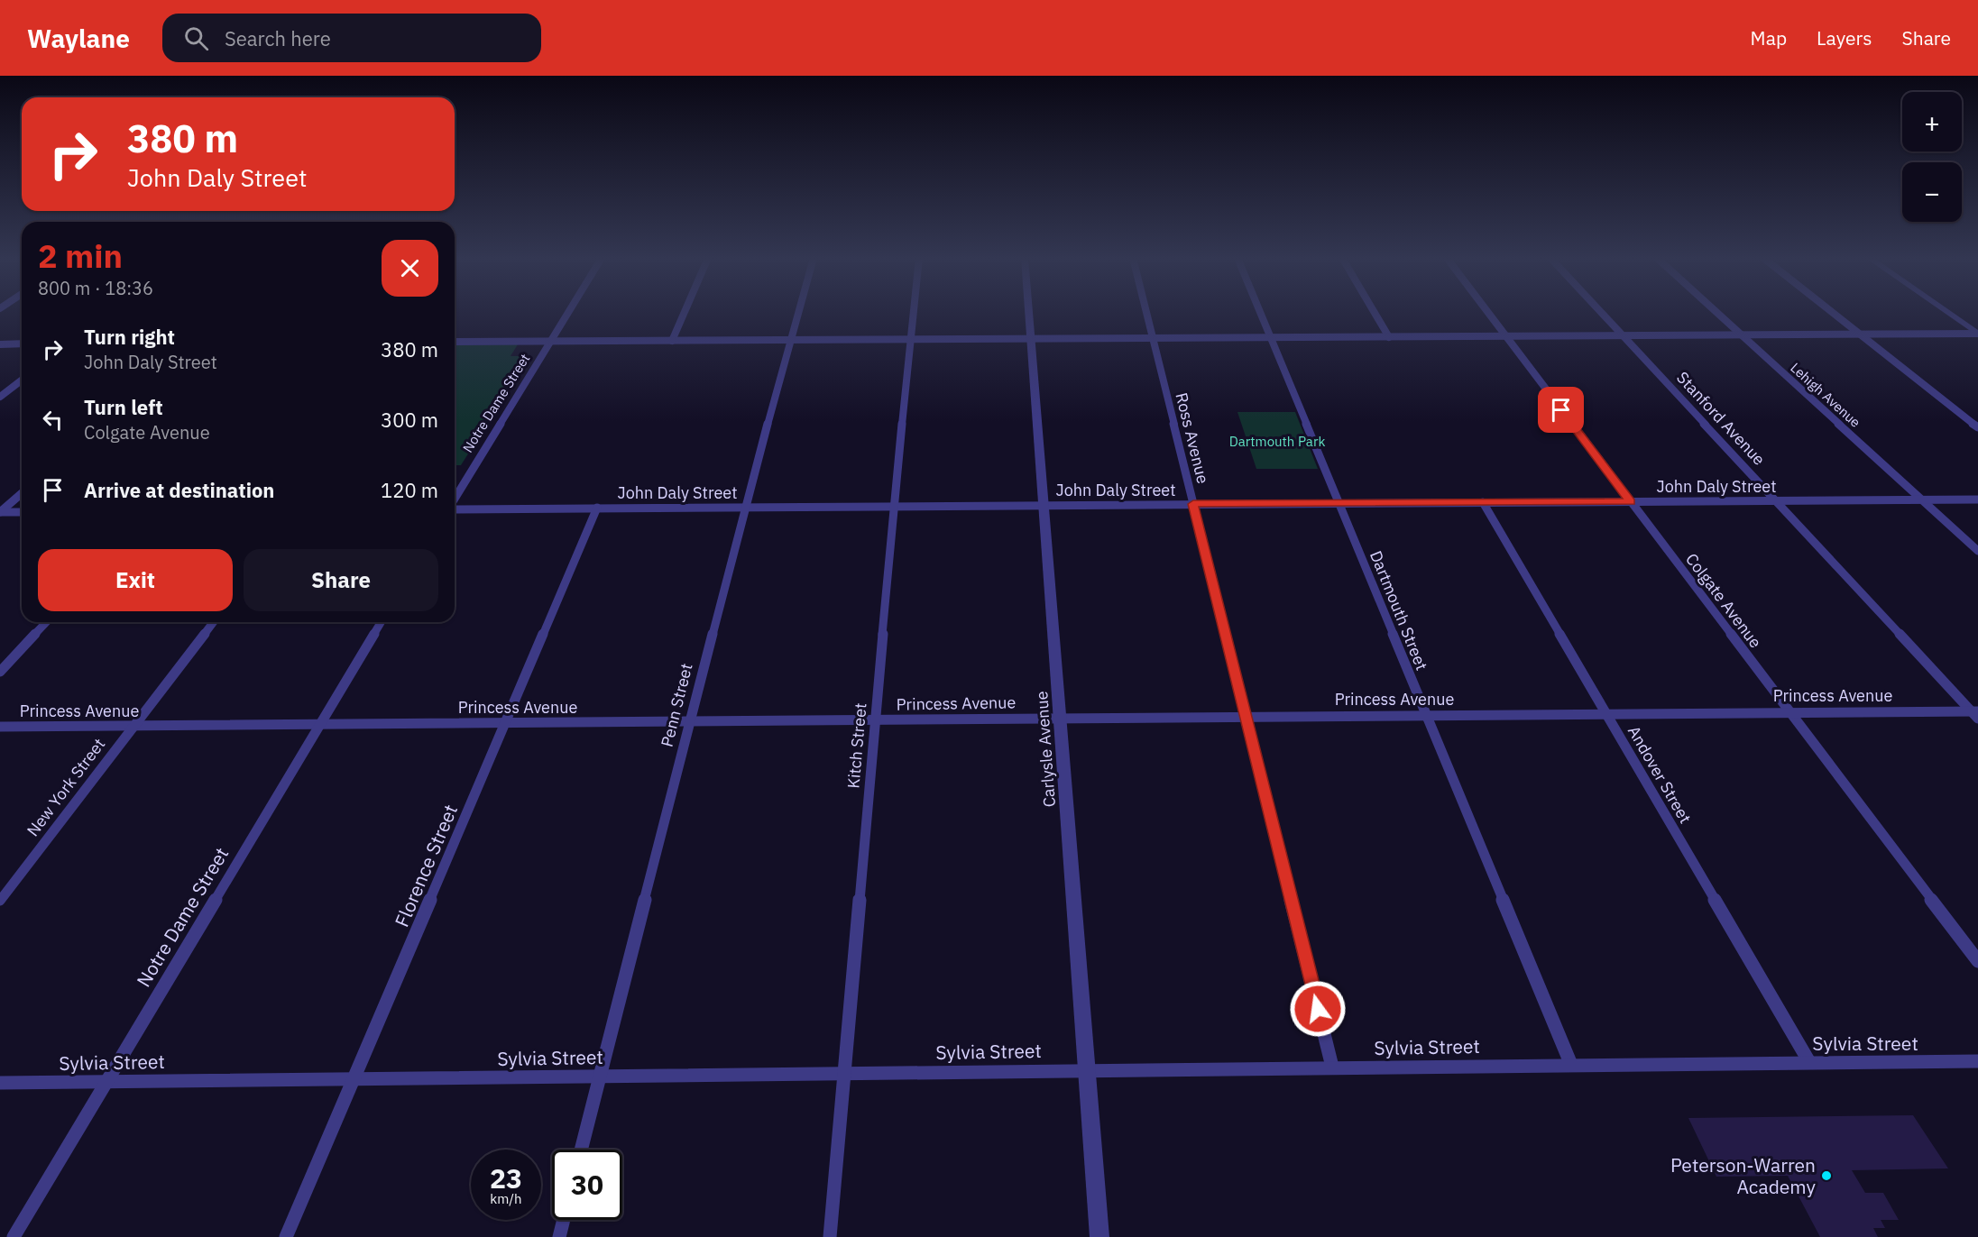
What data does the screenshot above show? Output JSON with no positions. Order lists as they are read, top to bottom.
{
  "streets": {
    "street": [
      "Lehigh Avenue",
      "Notre Dame Street",
      "Stanford Avenue",
      "Ross Avenue",
      "John Daly Street",
      "Colgate Avenue",
      "Dartmouth Street",
      "Princess Avenue",
      "Penn Street",
      "Kitch Street",
      "Carlysle Avenue",
      "Andover Street",
      "New York Street",
      "Florence Street",
      "Sylvia Street"
    ]
  },
  "crossings": [
    ["Lehigh Avenue", "John Daly Street"],
    ["Notre Dame Street", "Princess Avenue"],
    ["Notre Dame Street", "Sylvia Street"],
    ["Stanford Avenue", "John Daly Street"],
    ["Stanford Avenue", "Princess Avenue"],
    ["Ross Avenue", "John Daly Street"],
    ["Ross Avenue", "Princess Avenue"],
    ["Ross Avenue", "Sylvia Street"],
    ["John Daly Street", "Colgate Avenue"],
    ["John Daly Street", "Dartmouth Street"],
    ["John Daly Street", "Penn Street"],
    ["John Daly Street", "Kitch Street"],
    ["John Daly Street", "Carlysle Avenue"],
    ["John Daly Street", "Andover Street"],
    ["John Daly Street", "Florence Street"],
    ["Colgate Avenue", "Princess Avenue"],
    ["Dartmouth Street", "Princess Avenue"],
    ["Dartmouth Street", "Sylvia Street"],
    ["Princess Avenue", "Penn Street"],
    ["Princess Avenue", "Kitch Street"],
    ["Princess Avenue", "Carlysle Avenue"],
    ["Princess Avenue", "Andover Street"],
    ["Princess Avenue", "New York Street"],
    ["Princess Avenue", "Florence Street"],
    ["Penn Street", "Sylvia Street"],
    ["Kitch Street", "Sylvia Street"],
    ["Carlysle Avenue", "Sylvia Street"],
    ["Andover Street", "Sylvia Street"],
    ["Florence Street", "Sylvia Street"]
  ],
  "parks": ["Dartmouth Park"],
  "places": ["Peterson-Warren Academy"],
  "page": {
    "header": "Waylane",
    "search": "Search here",
    "nav": ["Map", "Layers", "Share"],
    "map_buttons": ["+", "−"],
    "turn": ["380 m", "John Daly Street"],
    "heading": ["2 min", "800 m · 18:36"],
    "list": [
      {
        "name": "Turn right",
        "note": "John Daly Street",
        "value": "380 m"
      },
      {
        "name": "Turn left",
        "note": "Colgate Avenue",
        "value": "300 m"
      },
      {
        "name": "Arrive at destination",
        "value": "120 m"
      }
    ],
    "buttons": ["Exit", "Share"],
    "speed": "23 km/h",
    "limit": "30"
  }
}
